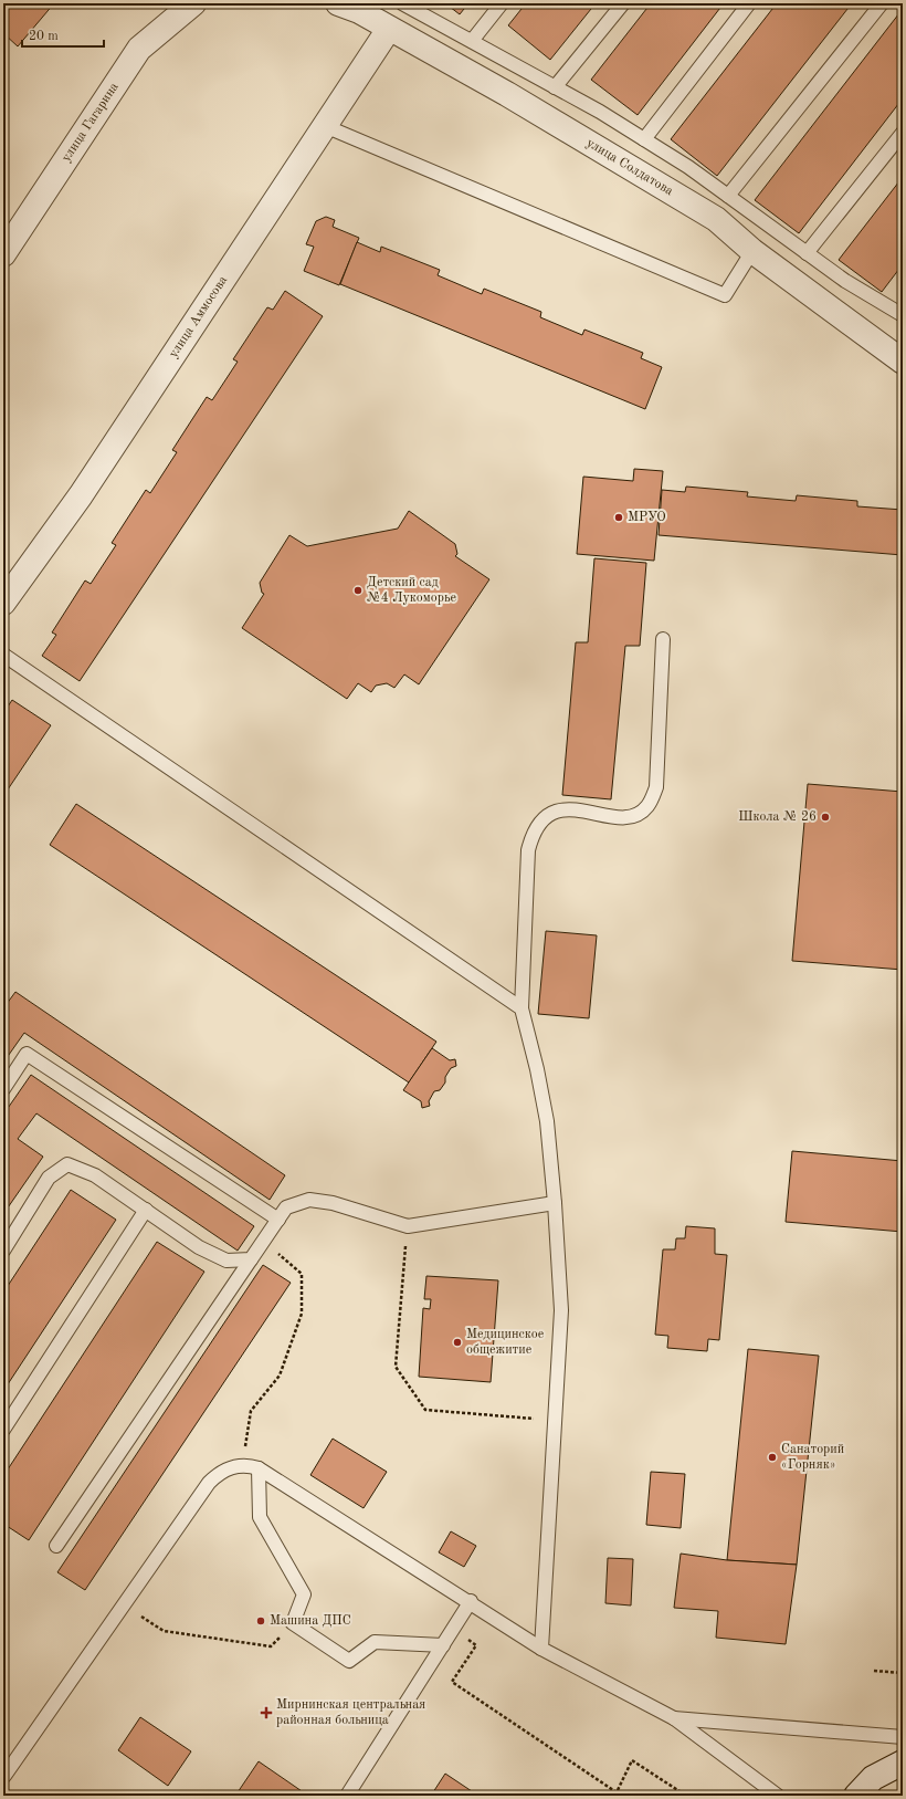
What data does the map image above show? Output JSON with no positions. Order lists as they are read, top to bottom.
{
  "streets": {
    "street": ["улица Гагарина", "улица Солдатова", "улица Аммосова"]
  },
  "crossings": [
    ["улица Солдатова", "улица Аммосова"]
  ],
  "places": {
    "other": [
      "МРУО",
      "Детский сад №4 Лукоморье",
      "Школа № 26",
      "Медицинское общежитие",
      "Санаторий «Горняк»",
      "Машина ДПС"
    ],
    "health": ["Мирнинская центральная районная больница"]
  },
  "scale_bar": "20 m"
}
